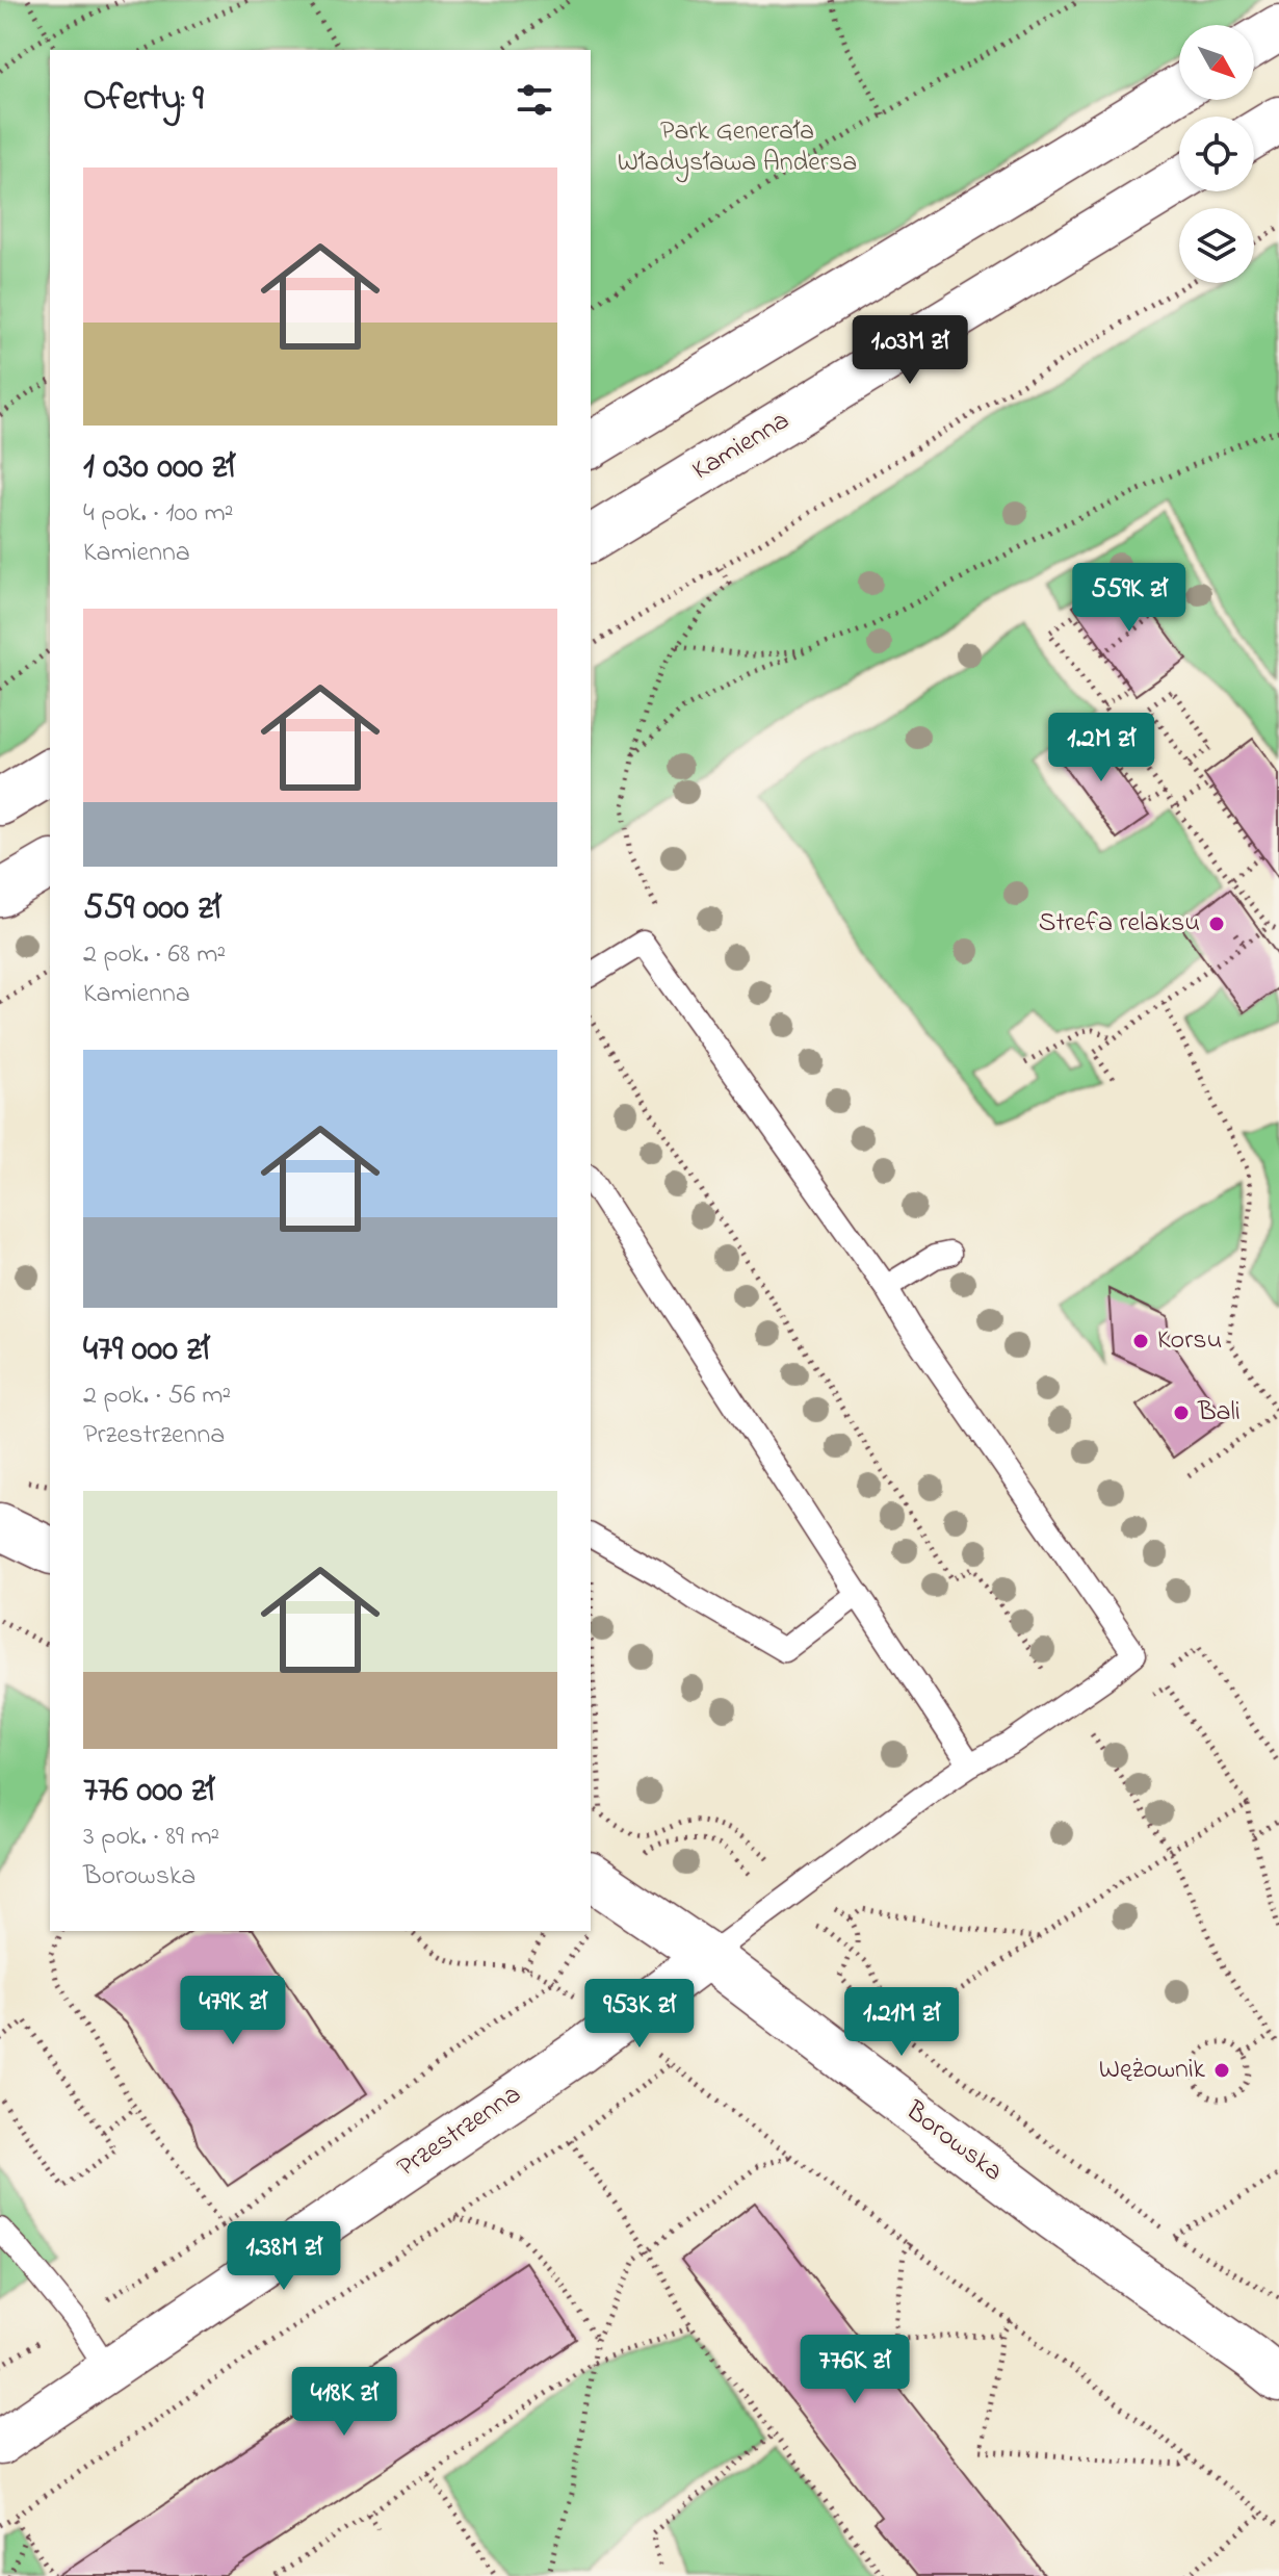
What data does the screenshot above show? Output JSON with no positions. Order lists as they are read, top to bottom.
{
  "streets": {
    "street": ["Kamienna", "Przestrzenna", "Borowska"]
  },
  "crossings": [
    ["Przestrzenna", "Borowska"]
  ],
  "parks": ["Park Generała Władysława Andersa"],
  "places": [
    "Strefa relaksu",
    "Korsu",
    "Bali",
    "Wężownik"
  ],
  "north": "bottom right",
  "page": {
    "heading": "Oferty: 9",
    "list": [
      {
        "name": "1 030 000 zł",
        "note": "4 pok. · 100 m² · Kamienna"
      },
      {
        "name": "559 000 zł",
        "note": "2 pok. · 68 m² · Kamienna"
      },
      {
        "name": "479 000 zł",
        "note": "2 pok. · 56 m² · Przestrzenna"
      },
      {
        "name": "776 000 zł",
        "note": "3 pok. · 89 m² · Borowska"
      }
    ],
    "price": [
      "1.03M zł",
      "559K zł",
      "1.2M zł",
      "479K zł",
      "953K zł",
      "1.21M zł",
      "1.38M zł",
      "776K zł",
      "418K zł"
    ]
  }
}
